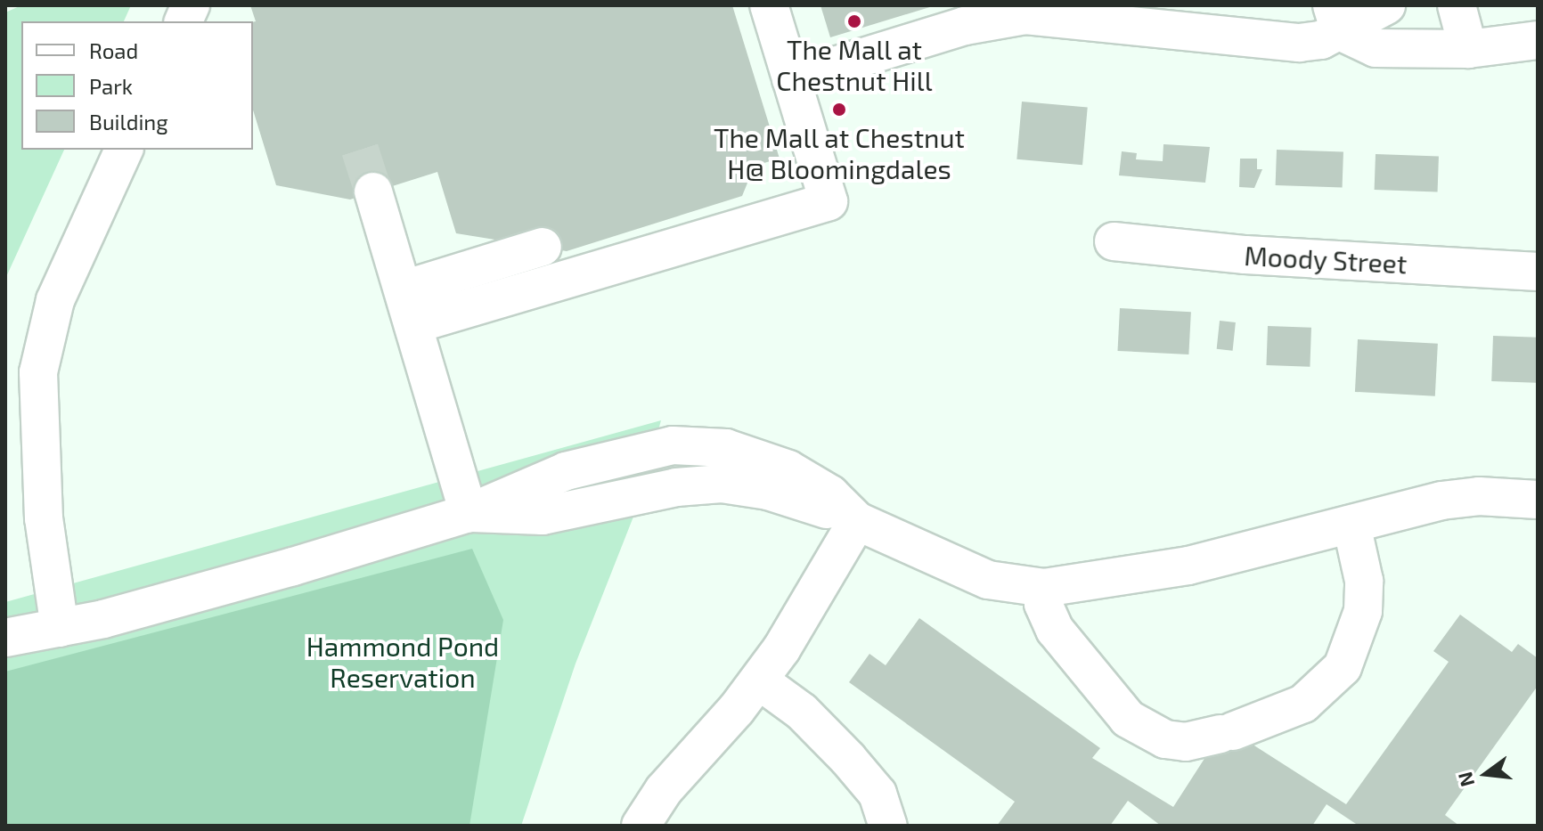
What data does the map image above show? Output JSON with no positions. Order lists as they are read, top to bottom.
{
  "streets": {
    "street": ["Moody Street"]
  },
  "parks": ["Hammond Pond Reservation"],
  "places": ["The Mall at Chestnut Hill", "The Mall at Chestnut H@ Bloomingdales"],
  "legend": ["Road", "Park", "Building"],
  "north": "left"
}
